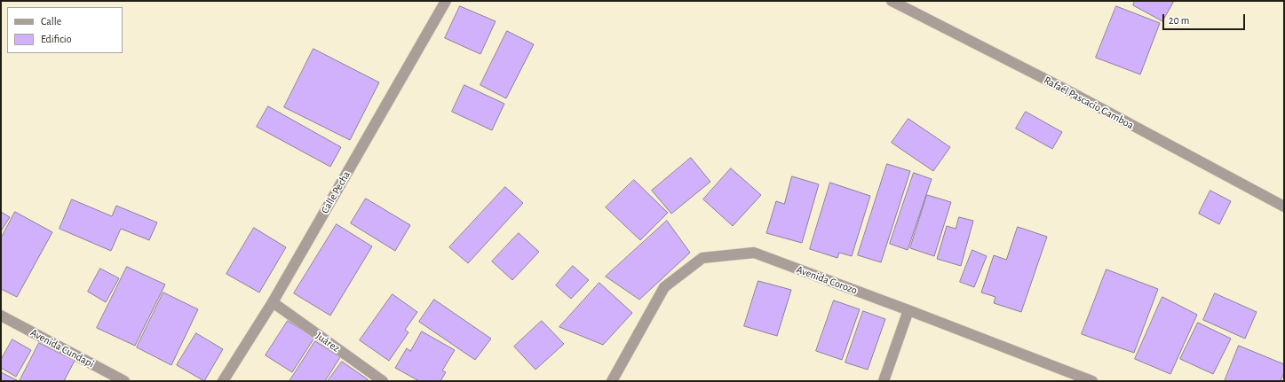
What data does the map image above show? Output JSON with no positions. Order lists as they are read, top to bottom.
{
  "streets": {
    "street": [
      "Rafaél Pascacio Gamboa",
      "Calle Pecha",
      "Avenida Corozo",
      "Juárez",
      "Avenida Cundapi"
    ]
  },
  "crossings": [
    ["Calle Pecha", "Juárez"]
  ],
  "legend": ["Calle", "Edificio"],
  "scale_bar": "20 m"
}
